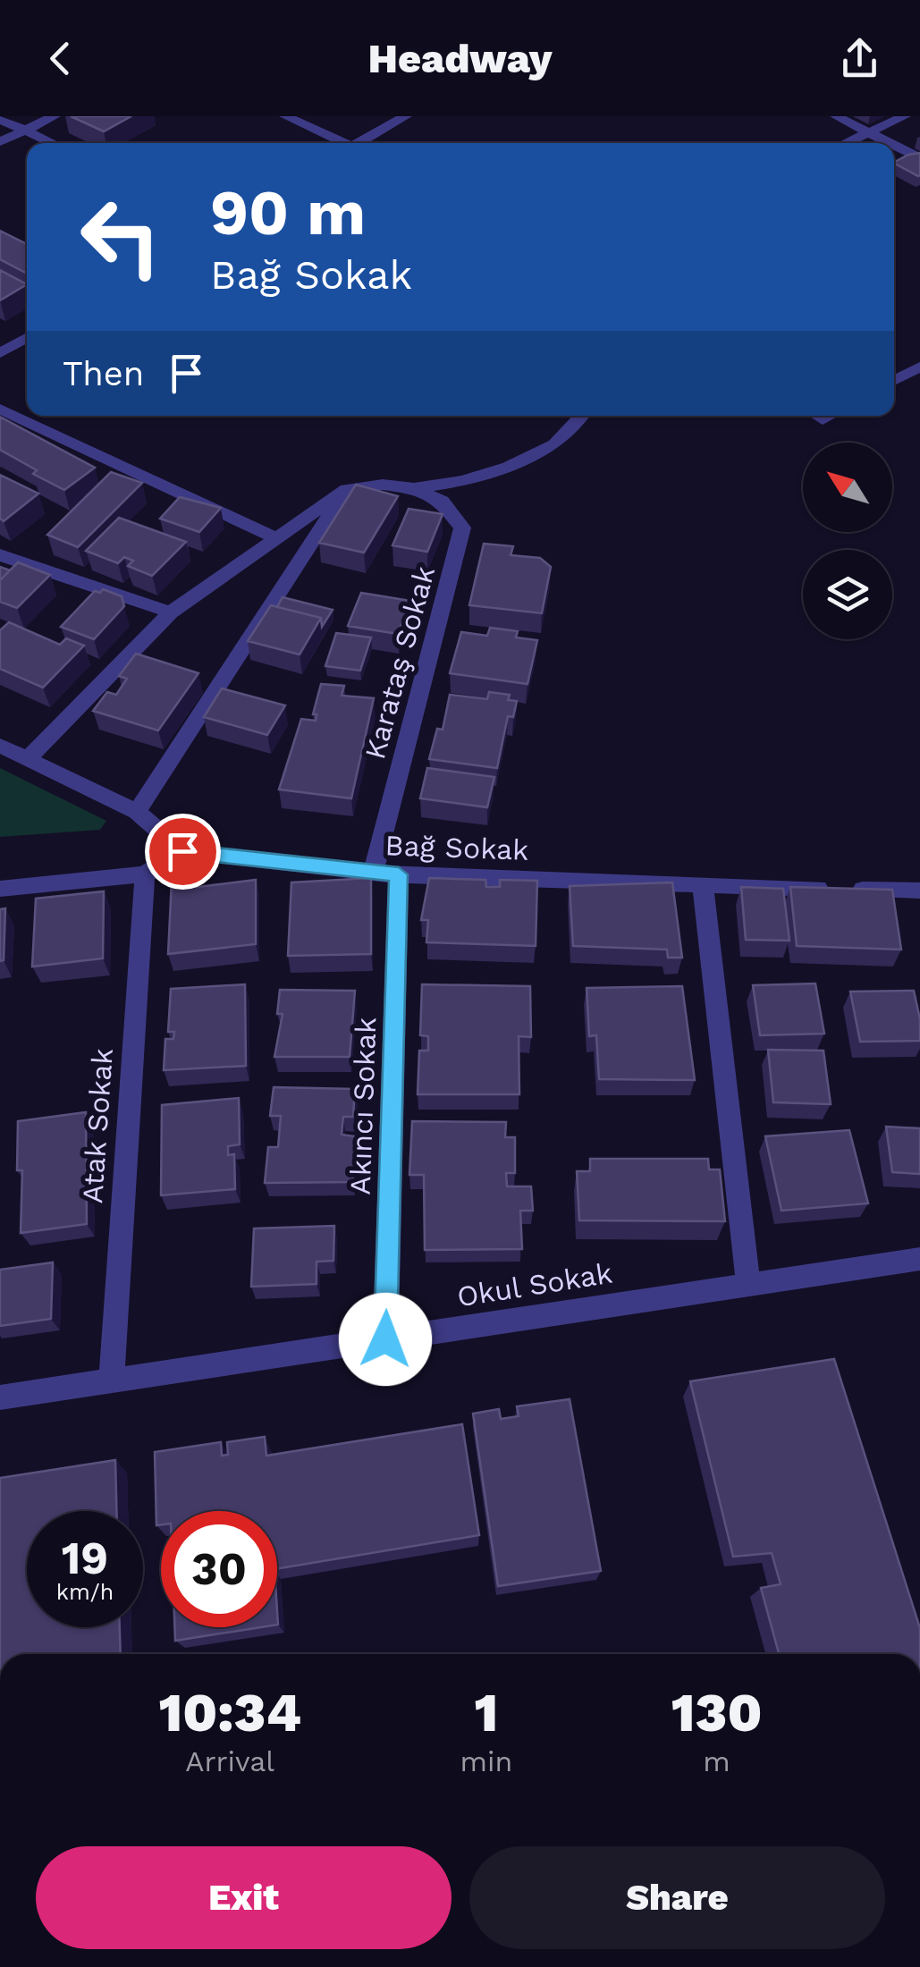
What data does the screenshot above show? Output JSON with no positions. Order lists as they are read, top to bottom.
{
  "streets": {
    "street": [
      "Karataş Sokak",
      "Bağ Sokak",
      "Akıncı Sokak",
      "Atak Sokak",
      "Okul Sokak"
    ]
  },
  "crossings": [
    ["Karataş Sokak", "Bağ Sokak"],
    ["Bağ Sokak", "Akıncı Sokak"],
    ["Akıncı Sokak", "Okul Sokak"],
    ["Atak Sokak", "Okul Sokak"]
  ],
  "north": "top left",
  "page": {
    "header": "Headway",
    "turn": ["90 m", "Bağ Sokak"],
    "then": "Then",
    "speed": "19 km/h",
    "limit": "30",
    "eta": [
      "10:34",
      "Arrival",
      "1",
      "min",
      "130",
      "m"
    ],
    "buttons": ["Exit", "Share"]
  }
}
